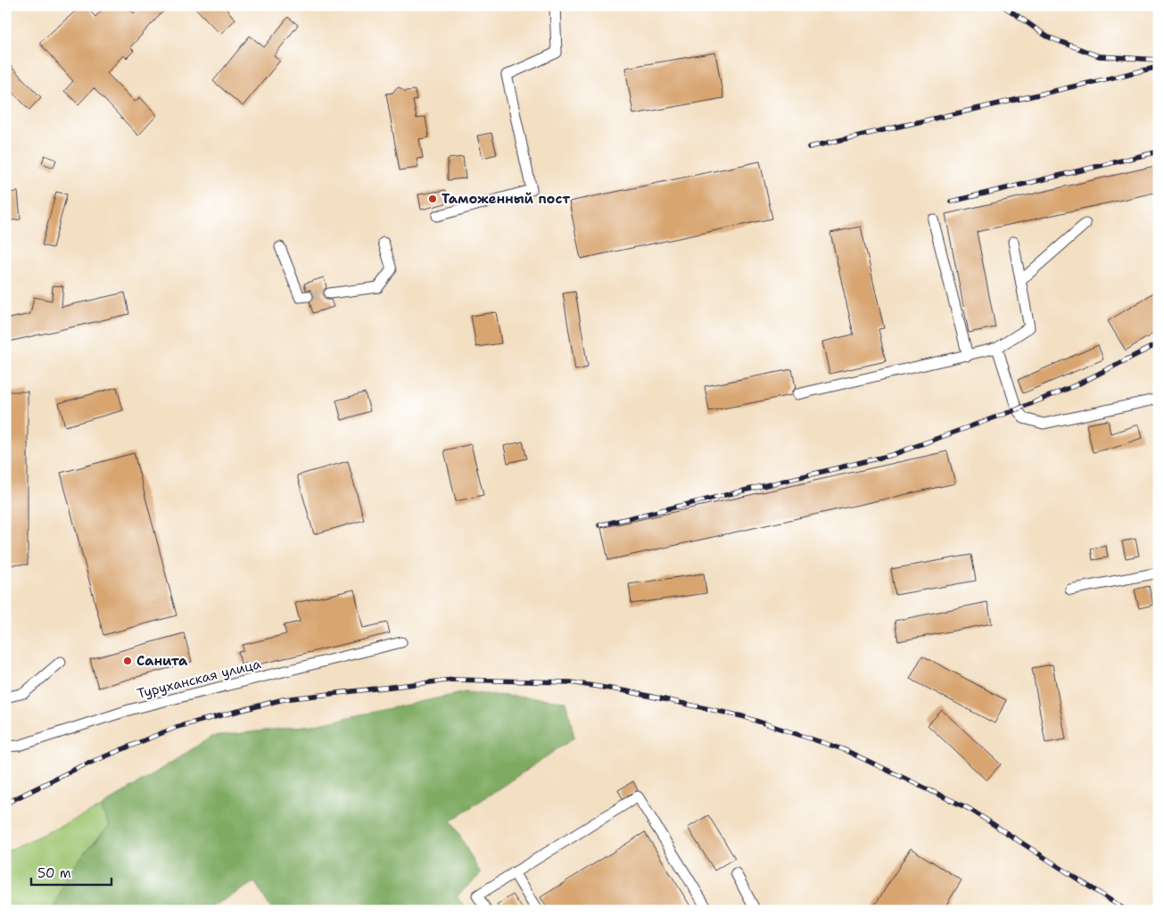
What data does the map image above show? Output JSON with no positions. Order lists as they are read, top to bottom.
{
  "streets": {
    "street": ["Туруханская улица"]
  },
  "places": ["Таможенный пост", "Санита"],
  "scale_bar": "50 m"
}
